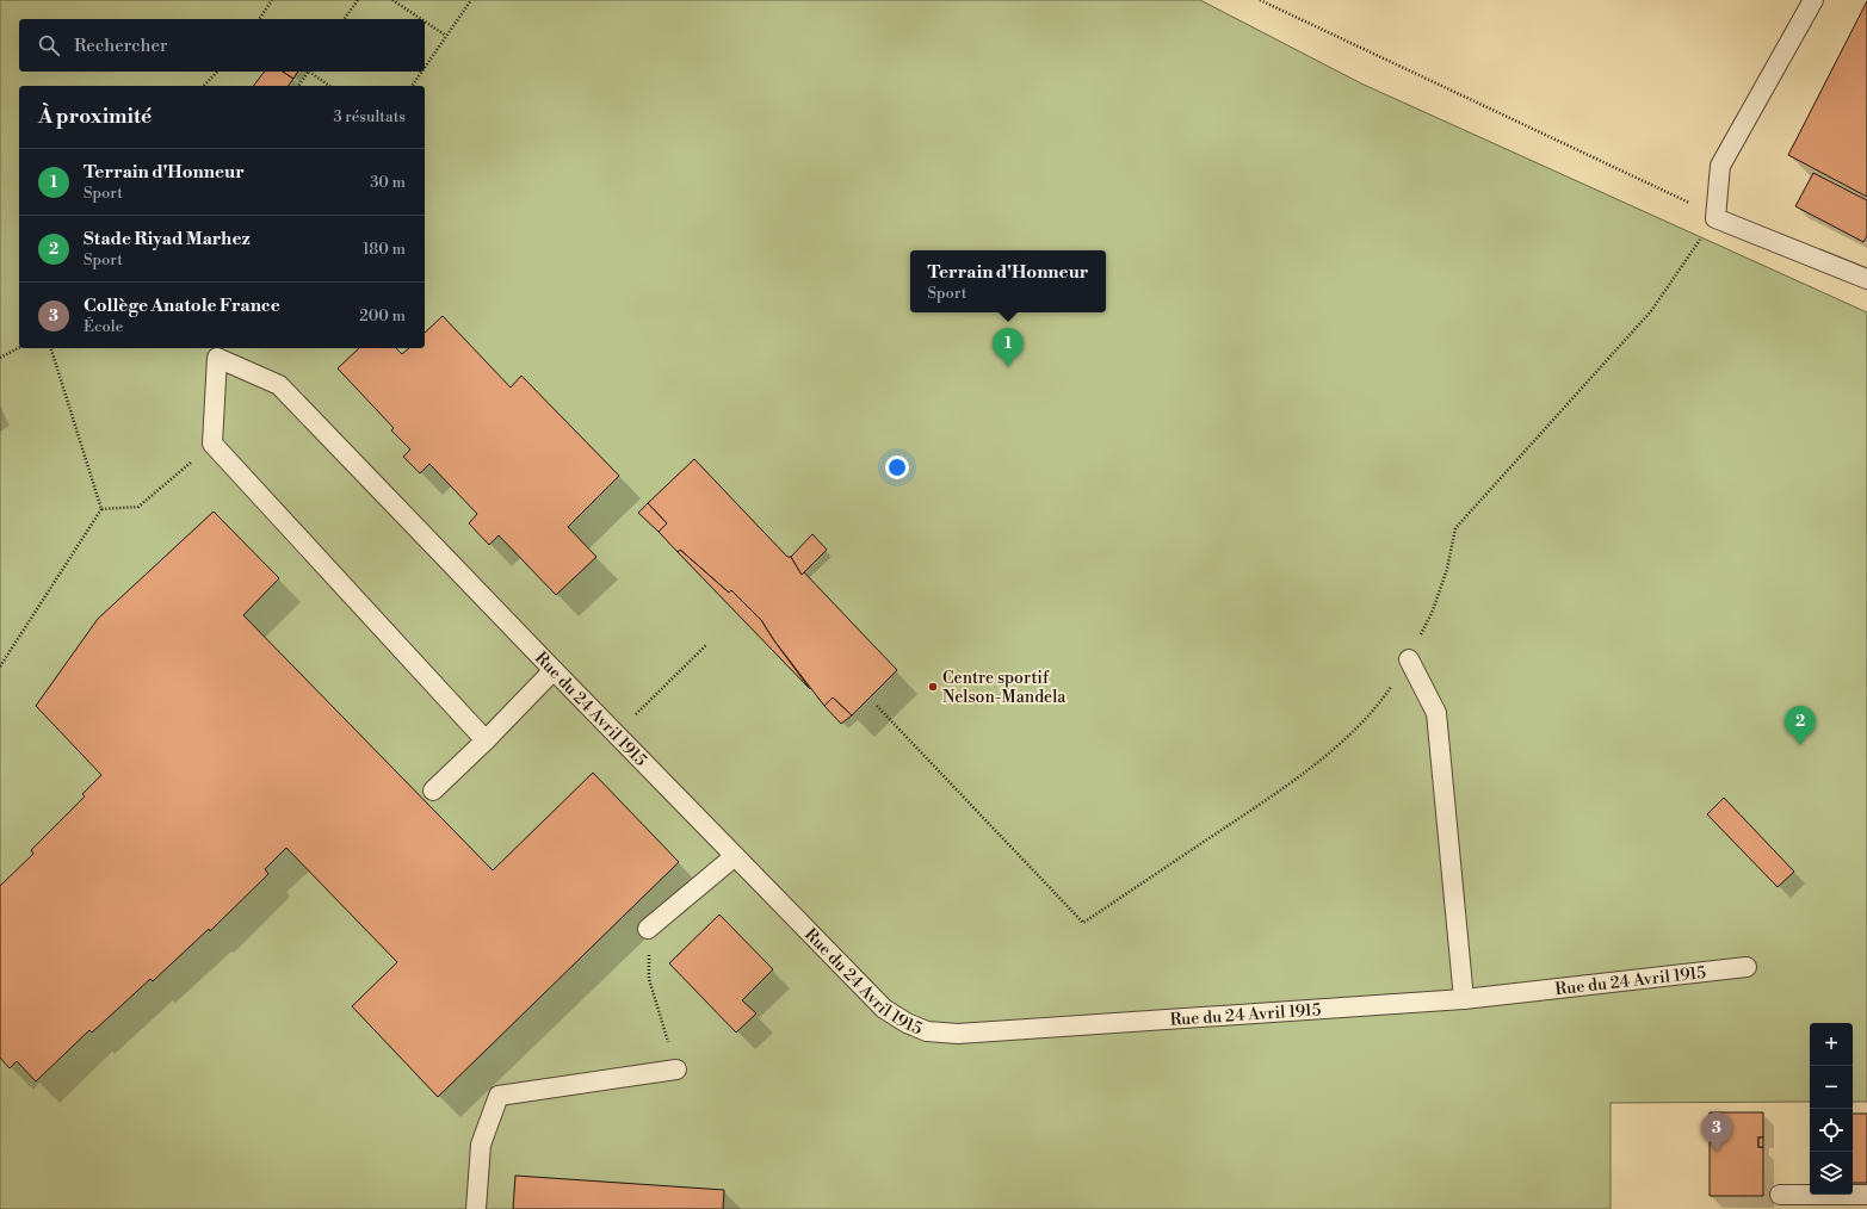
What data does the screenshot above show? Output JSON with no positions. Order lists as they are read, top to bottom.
{
  "streets": {
    "lane": ["Rue du 24 Avril 1915"]
  },
  "places": ["Centre sportif Nelson-Mandela"],
  "page": {
    "search": "Rechercher",
    "heading": ["À proximité", "3 résultats"],
    "list": [
      {
        "mark": "1",
        "name": "Terrain d'Honneur",
        "note": "Sport",
        "value": "30 m"
      },
      {
        "mark": "2",
        "name": "Stade Riyad Marhez",
        "note": "Sport",
        "value": "180 m"
      },
      {
        "mark": "3",
        "name": "Collège Anatole France",
        "note": "École",
        "value": "200 m"
      }
    ],
    "popup": ["Terrain d'Honneur", "Sport"],
    "pins": ["1", "2", "3"],
    "map_buttons": ["+", "−"]
  }
}
